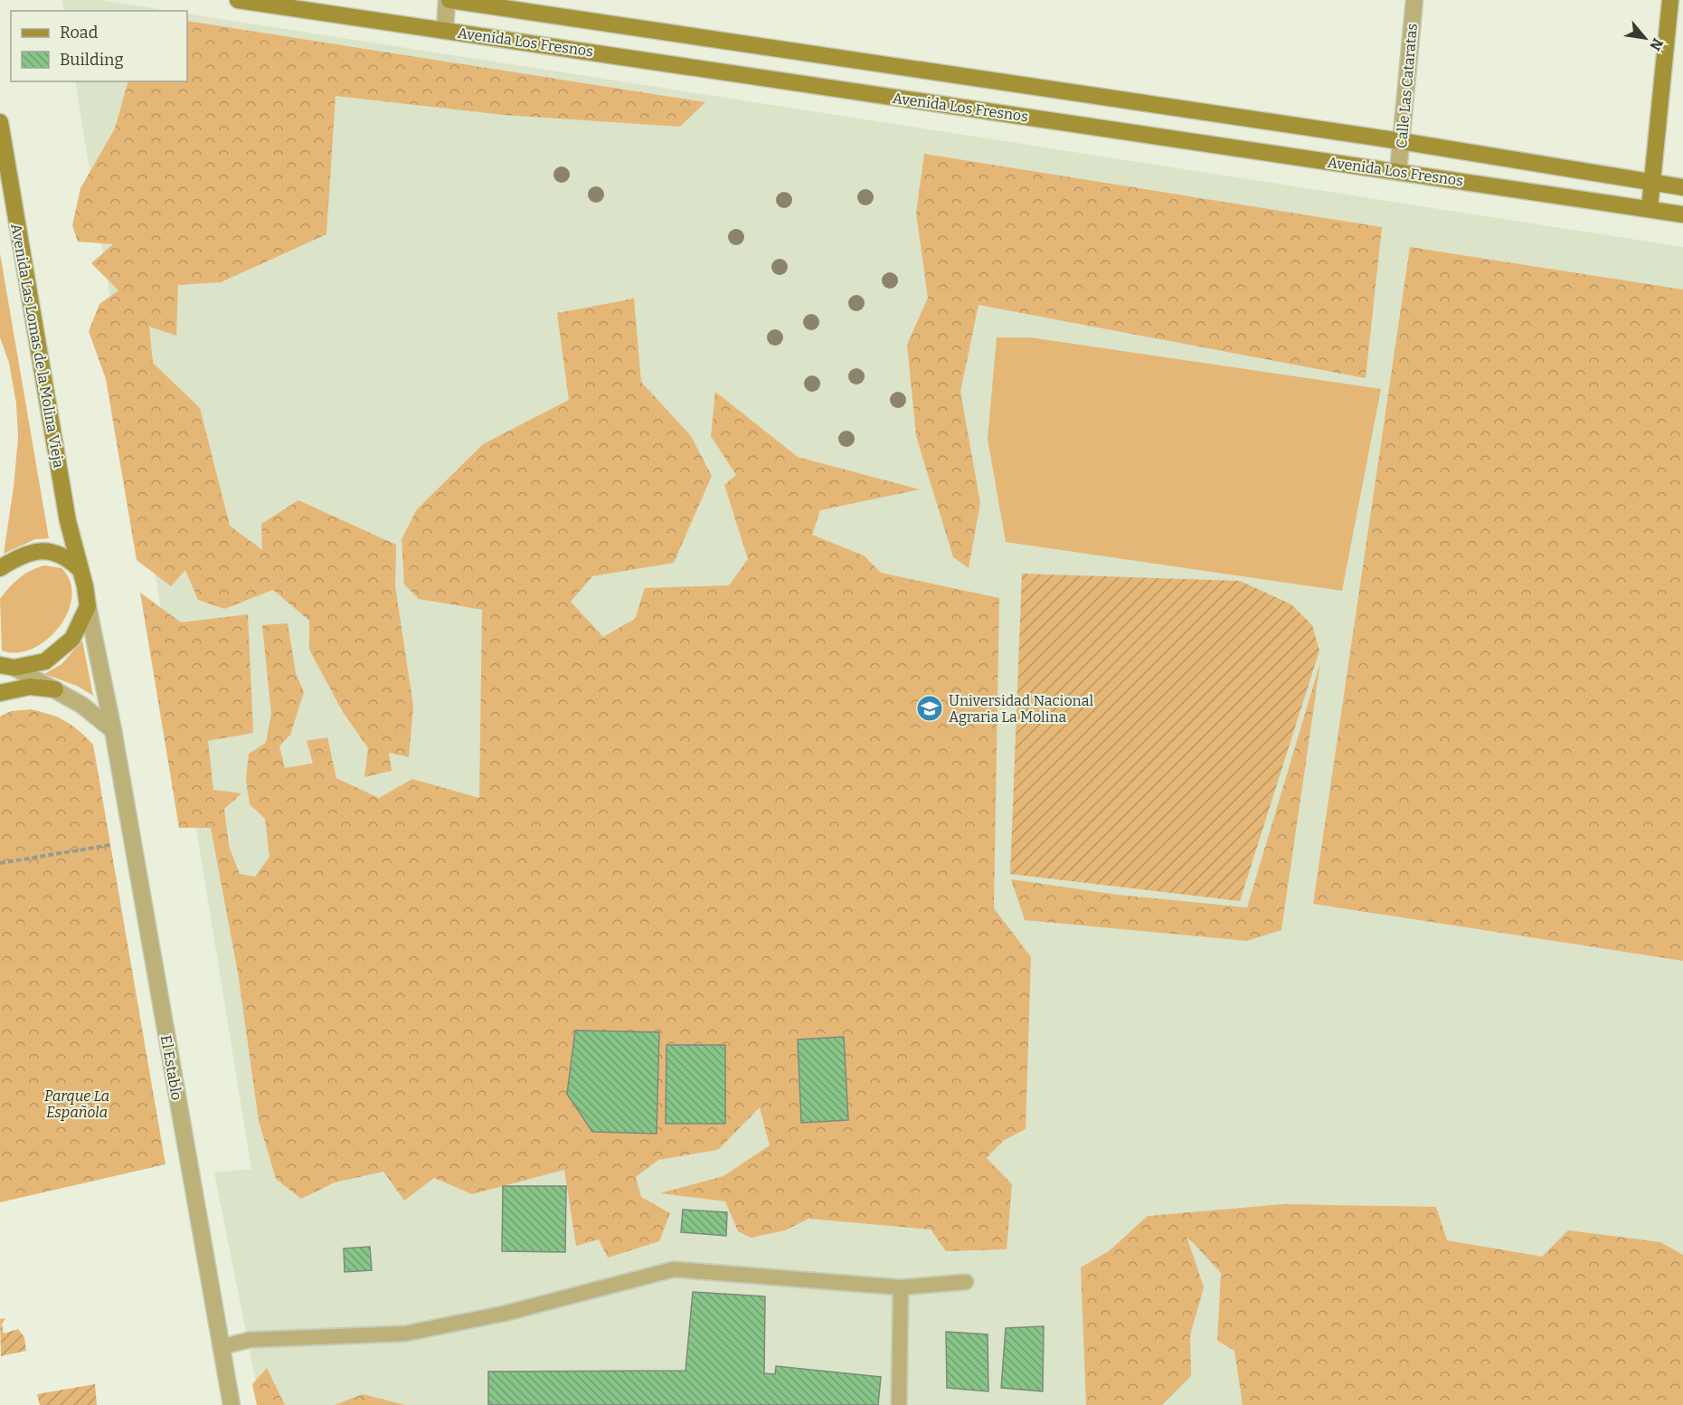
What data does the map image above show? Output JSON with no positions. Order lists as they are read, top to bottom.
{
  "streets": {
    "main road": ["Avenida Los Fresnos", "Avenida Las Lomas de la Molina Vieja"],
    "street": ["Calle Las Cataratas", "El Establo"]
  },
  "crossings": [
    ["Avenida Los Fresnos", "Calle Las Cataratas"],
    ["Avenida Las Lomas de la Molina Vieja", "El Establo"]
  ],
  "parks": ["Parque La Española"],
  "places": {
    "school or university": ["Universidad Nacional Agraria La Molina"]
  },
  "legend": ["Road", "Building"],
  "north": "bottom right"
}
